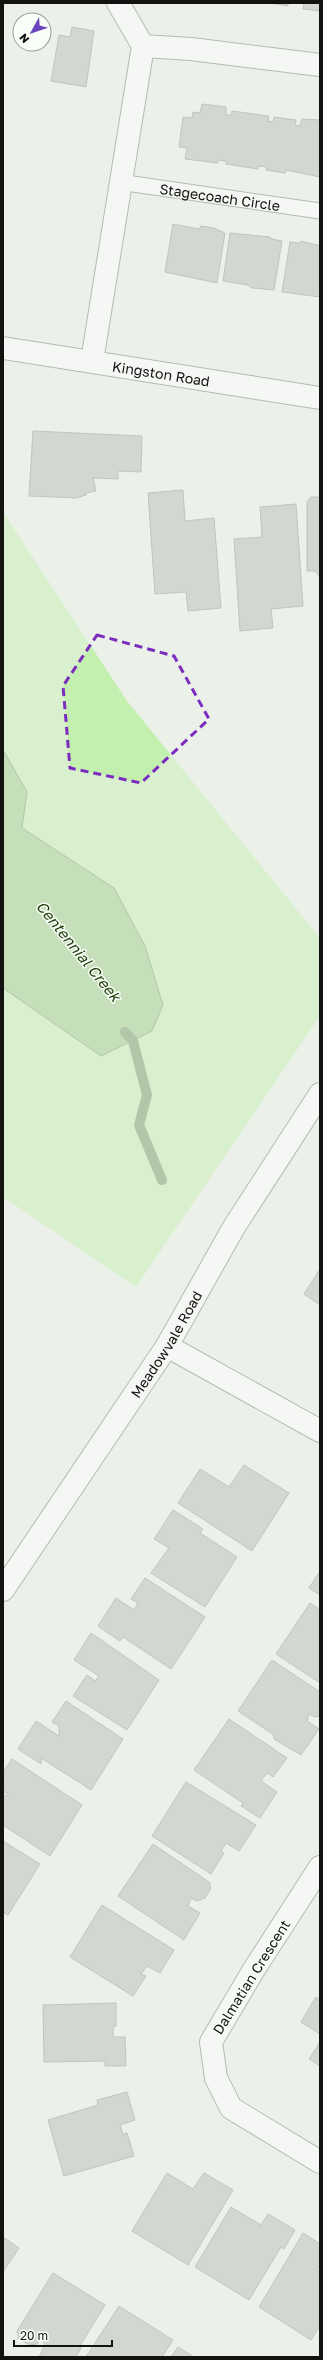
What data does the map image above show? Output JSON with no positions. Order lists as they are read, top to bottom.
{
  "streets": {
    "street": ["Kingston Road", "Meadowvale Road", "Dalmatian Crescent"],
    "lane": ["Stagecoach Circle"]
  },
  "water": ["Centennial Creek"],
  "scale_bar": "20 m",
  "north": "bottom left"
}
